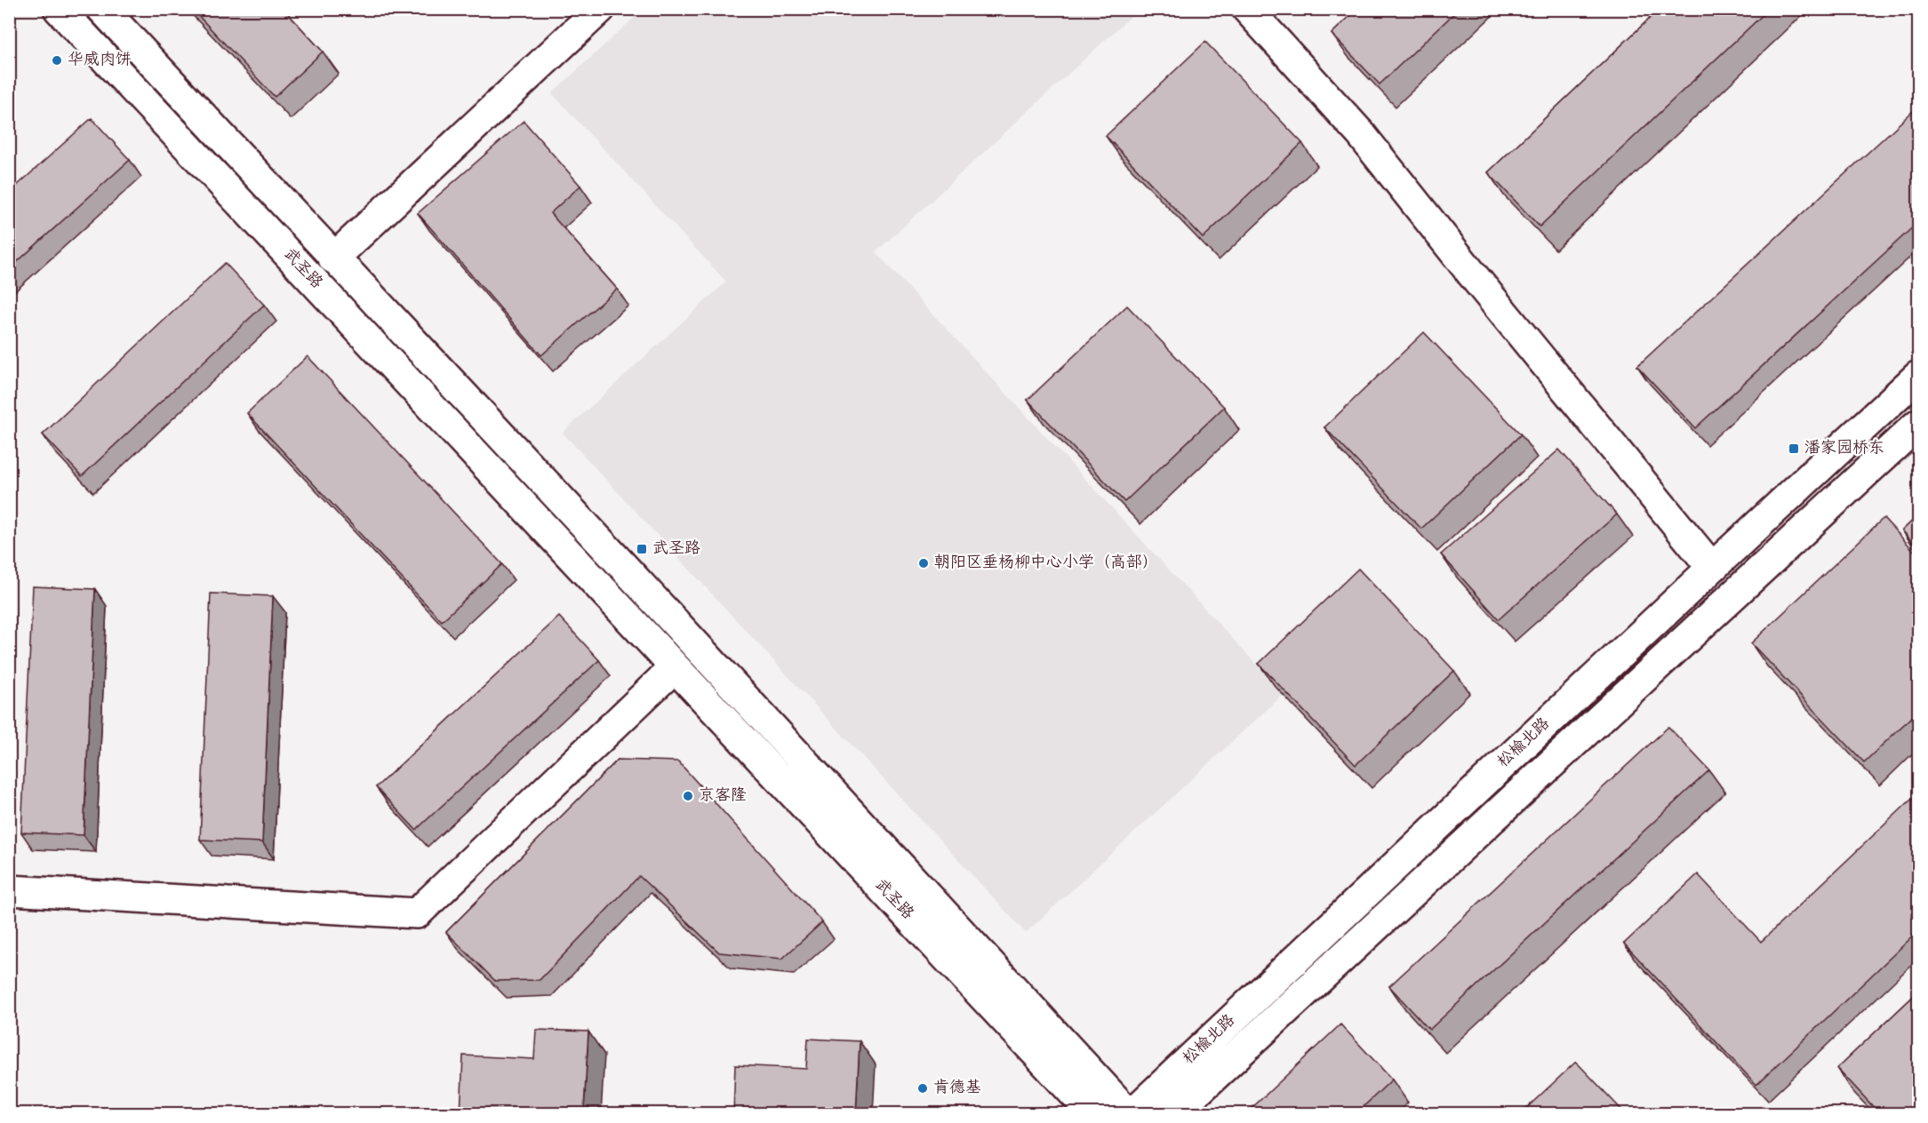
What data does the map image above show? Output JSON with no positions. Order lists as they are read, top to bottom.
{
  "streets": {
    "street": ["武圣路", "松榆北路"]
  },
  "crossings": [
    ["武圣路", "松榆北路"]
  ],
  "places": {
    "other": [
      "华威肉饼",
      "朝阳区垂杨柳中心小学（高部）",
      "京客隆",
      "肯德基"
    ],
    "transit": ["潘家园桥东", "武圣路"]
  }
}
